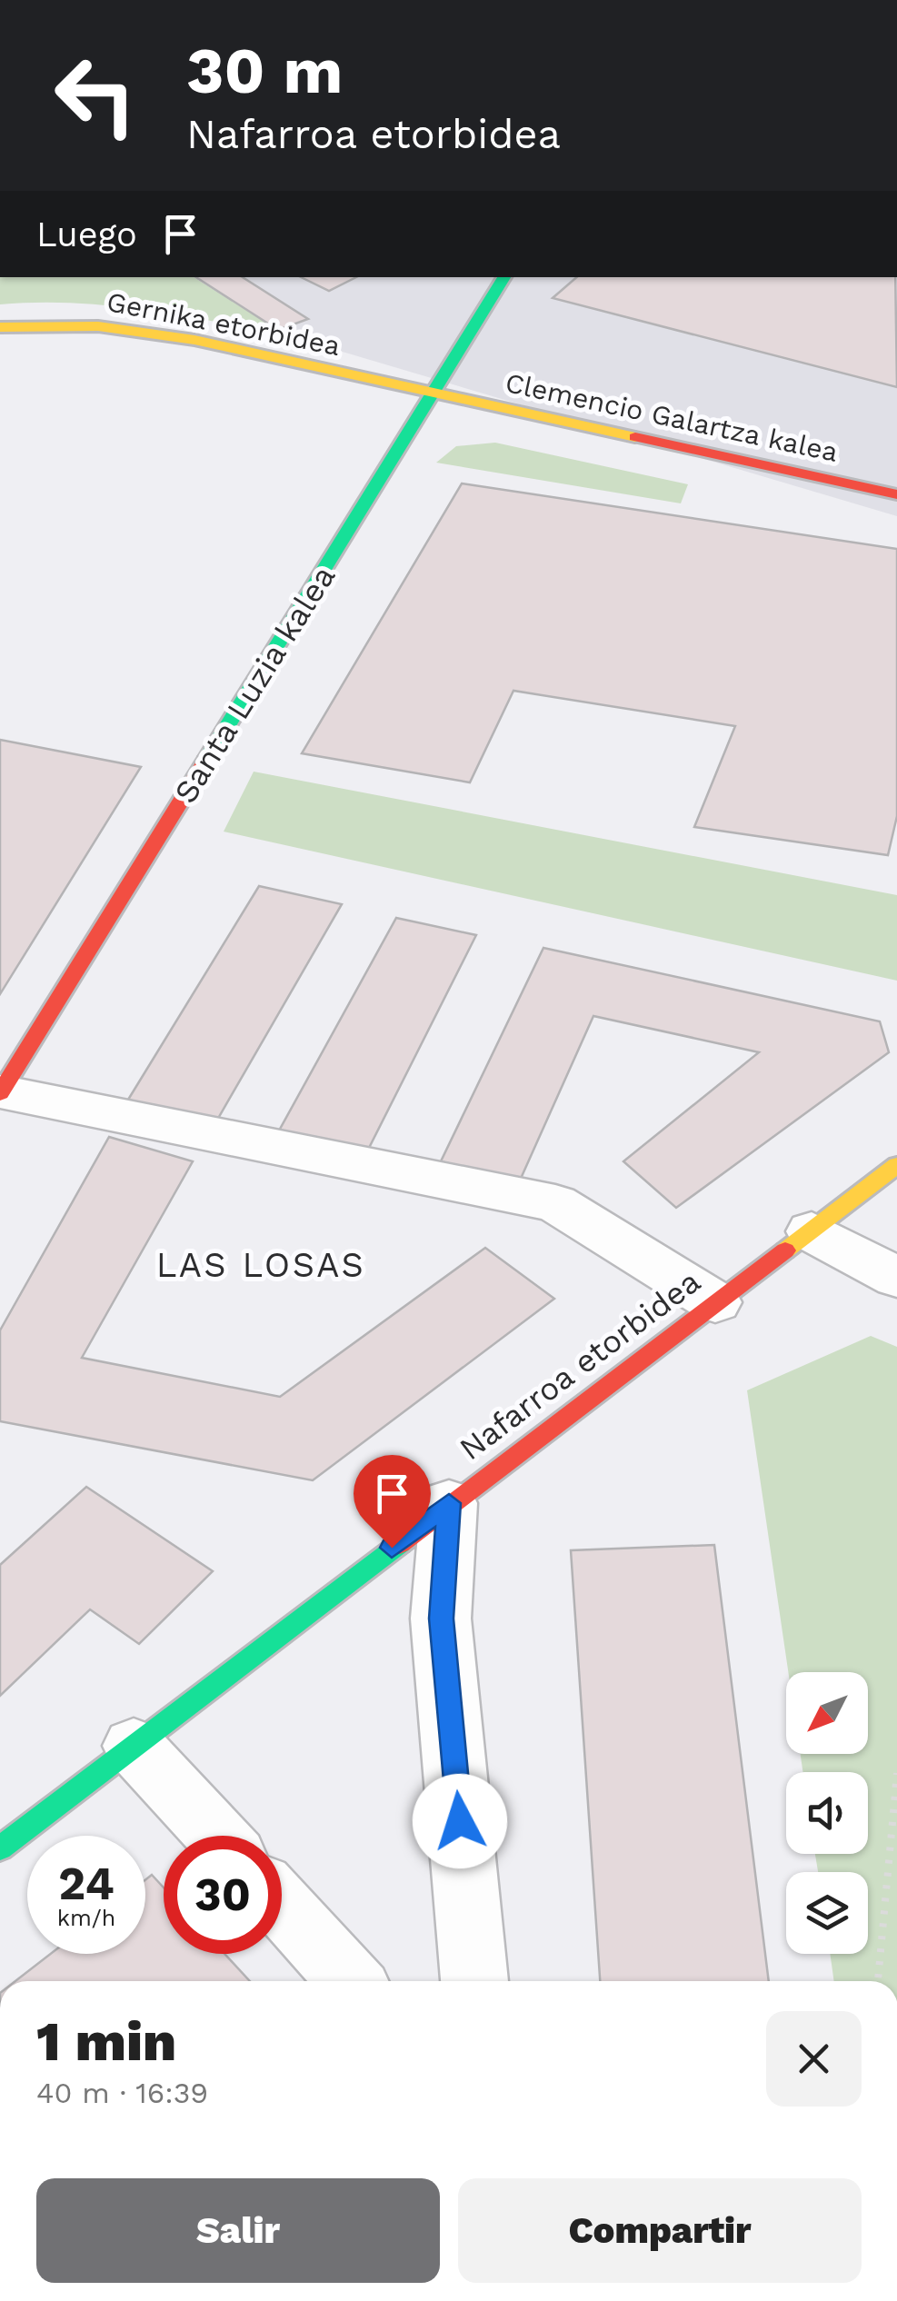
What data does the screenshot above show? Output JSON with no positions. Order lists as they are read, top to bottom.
{
  "streets": {
    "street": [
      "Gernika etorbidea",
      "Clemencio Galartza kalea",
      "Santa Luzia kalea",
      "Nafarroa etorbidea"
    ]
  },
  "crossings": [
    ["Gernika etorbidea", "Clemencio Galartza kalea"],
    ["Gernika etorbidea", "Santa Luzia kalea"],
    ["Clemencio Galartza kalea", "Santa Luzia kalea"]
  ],
  "districts": ["LAS LOSAS"],
  "north": "bottom left",
  "page": {
    "turn": ["30 m", "Nafarroa etorbidea"],
    "then": "Luego",
    "speed": "24 km/h",
    "limit": "30",
    "heading": ["1 min", "40 m · 16:39"],
    "buttons": ["Salir", "Compartir"]
  }
}
